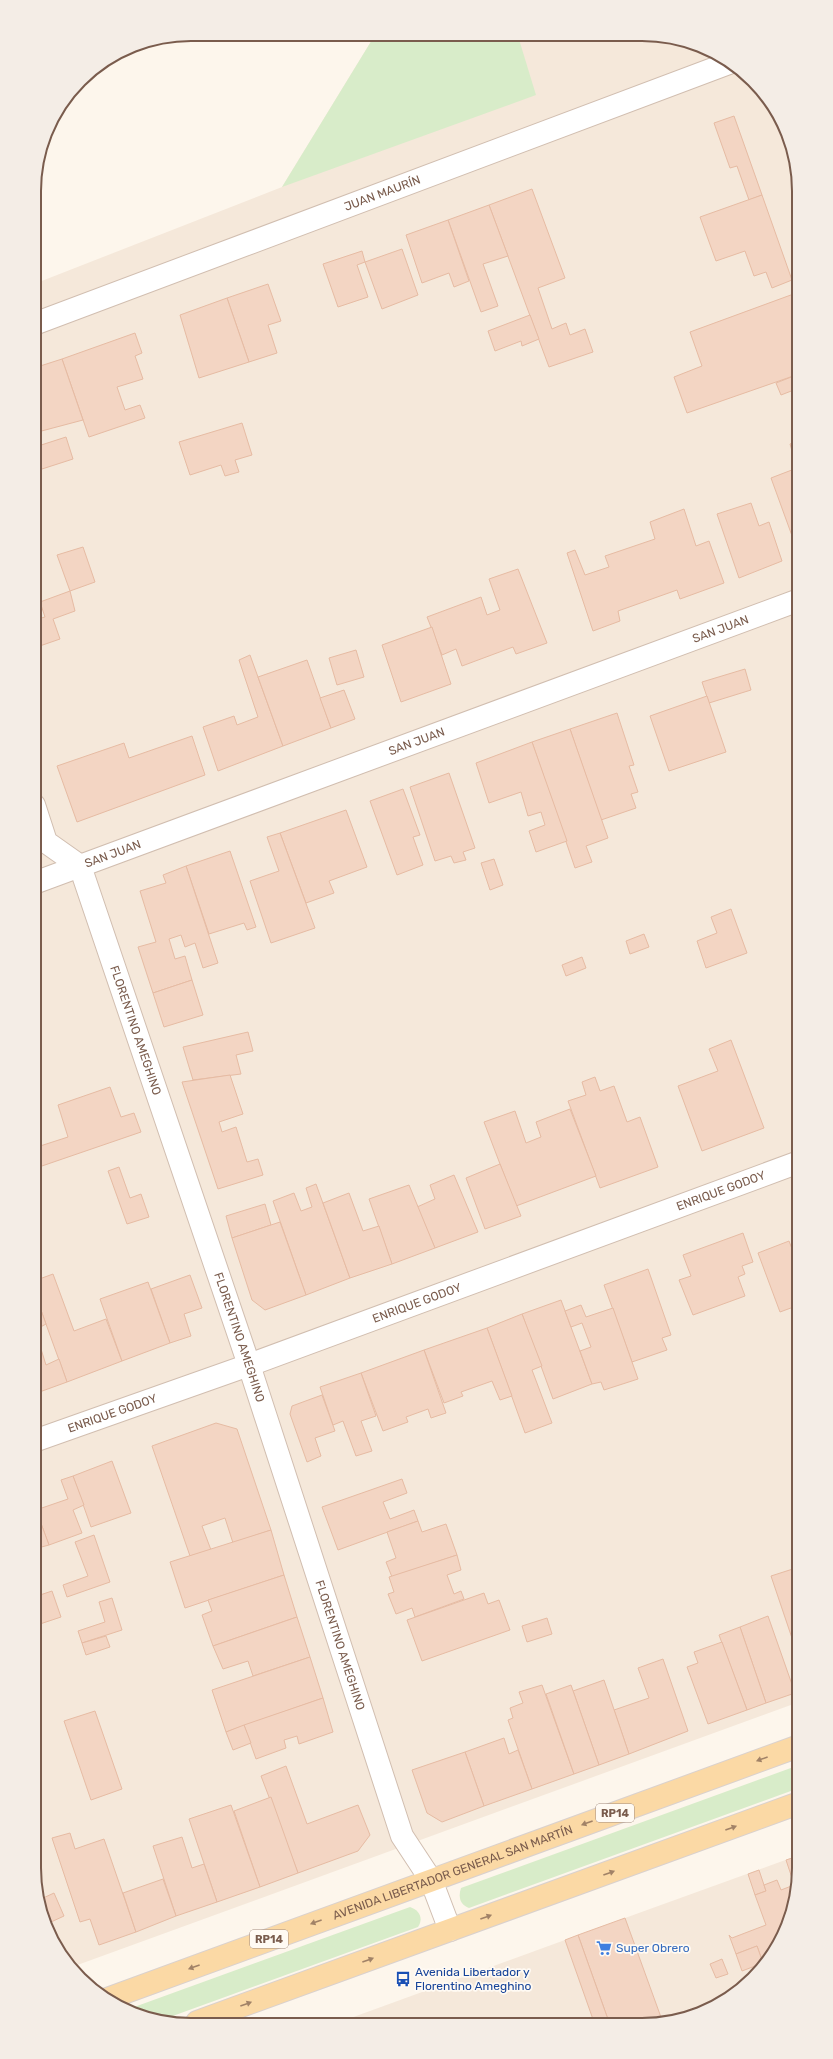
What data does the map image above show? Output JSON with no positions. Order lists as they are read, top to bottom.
{
  "streets": {
    "main road": ["RP14", "AVENIDA LIBERTADOR GENERAL SAN MARTÍN"],
    "street": [
      "JUAN MAURÍN",
      "SAN JUAN",
      "FLORENTINO AMEGHINO",
      "ENRIQUE GODOY"
    ]
  },
  "crossings": [
    ["SAN JUAN", "FLORENTINO AMEGHINO"],
    ["FLORENTINO AMEGHINO", "ENRIQUE GODOY"],
    ["FLORENTINO AMEGHINO", "AVENIDA LIBERTADOR GENERAL SAN MARTÍN"]
  ],
  "places": {
    "supermarket": ["Super Obrero"],
    "bus stop": ["Avenida Libertador y Florentino Ameghino"]
  }
}
